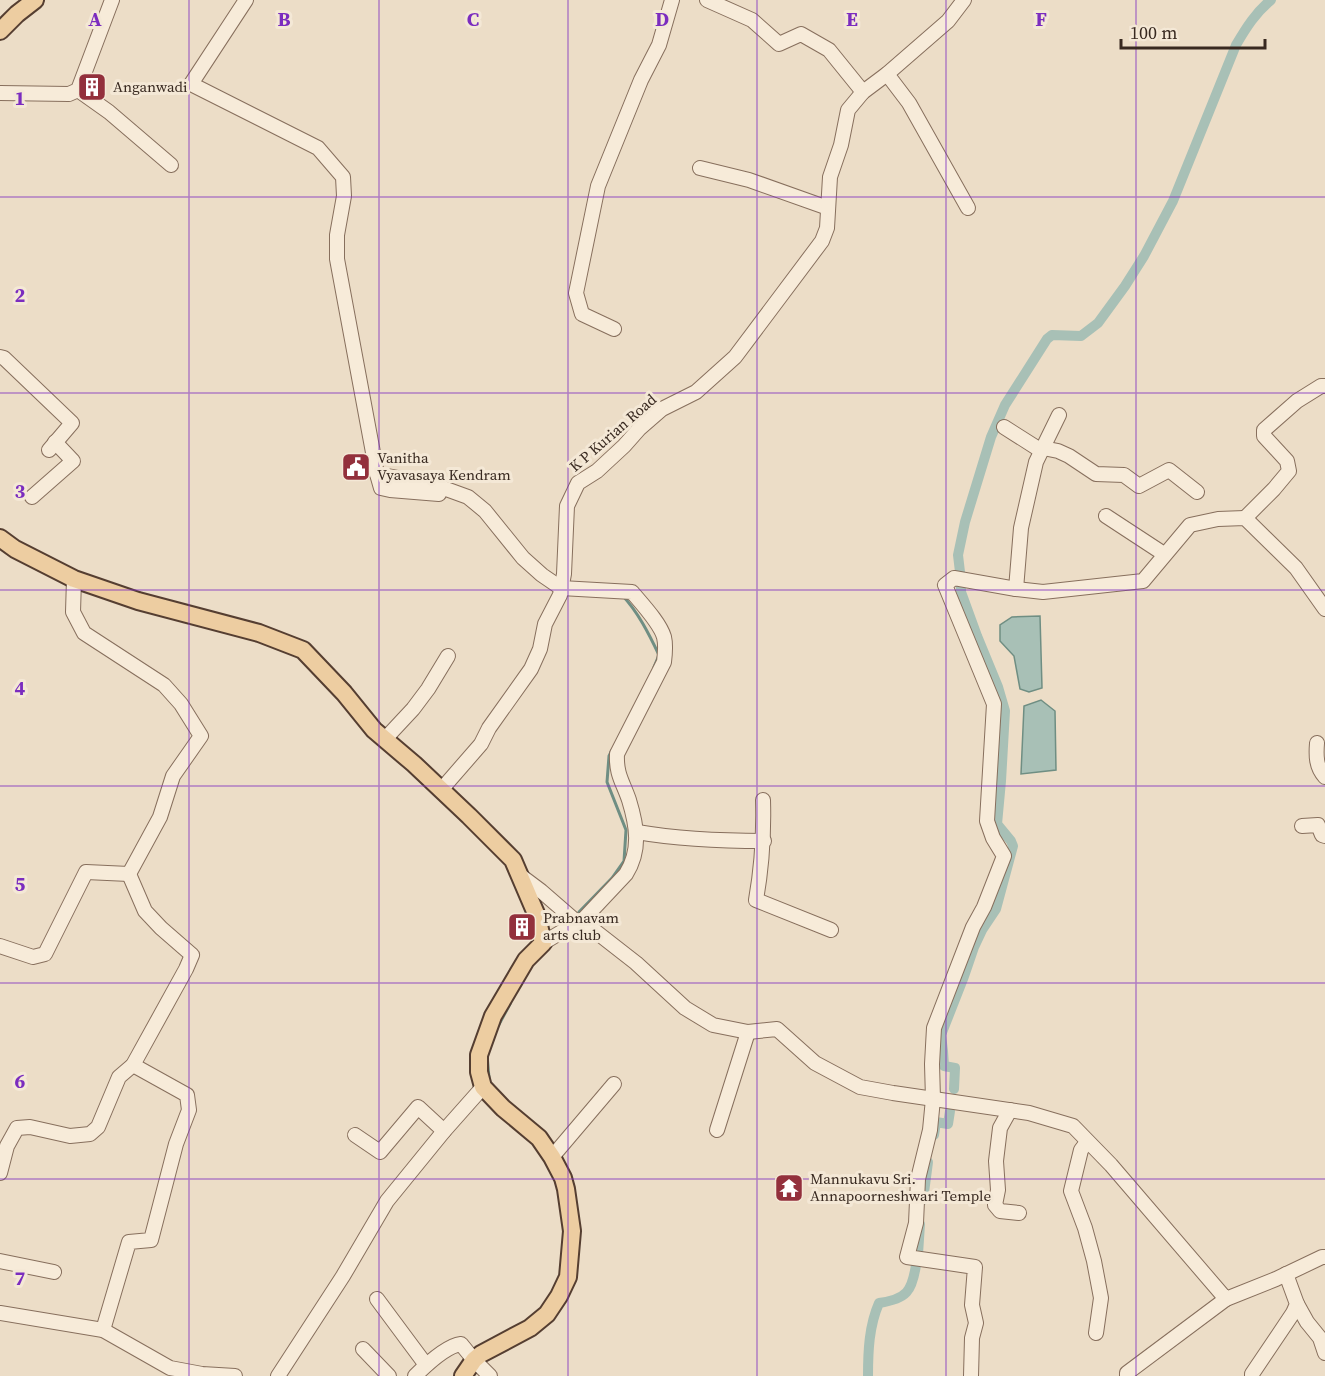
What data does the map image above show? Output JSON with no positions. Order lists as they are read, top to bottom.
{
  "streets": {
    "street": ["K P Kurian Road"]
  },
  "places": {
    "building": ["Anganwadi", "Prabnavam arts club"],
    "public building": ["Vanitha Vyavasaya Kendram"],
    "temple": ["Mannukavu Sri. Annapoorneshwari Temple"]
  },
  "scale_bar": "100 m",
  "grid": {
    "columns": [
      "A",
      "B",
      "C",
      "D",
      "E",
      "F"
    ],
    "rows": [
      "1",
      "2",
      "3",
      "4",
      "5",
      "6",
      "7"
    ]
  }
}
